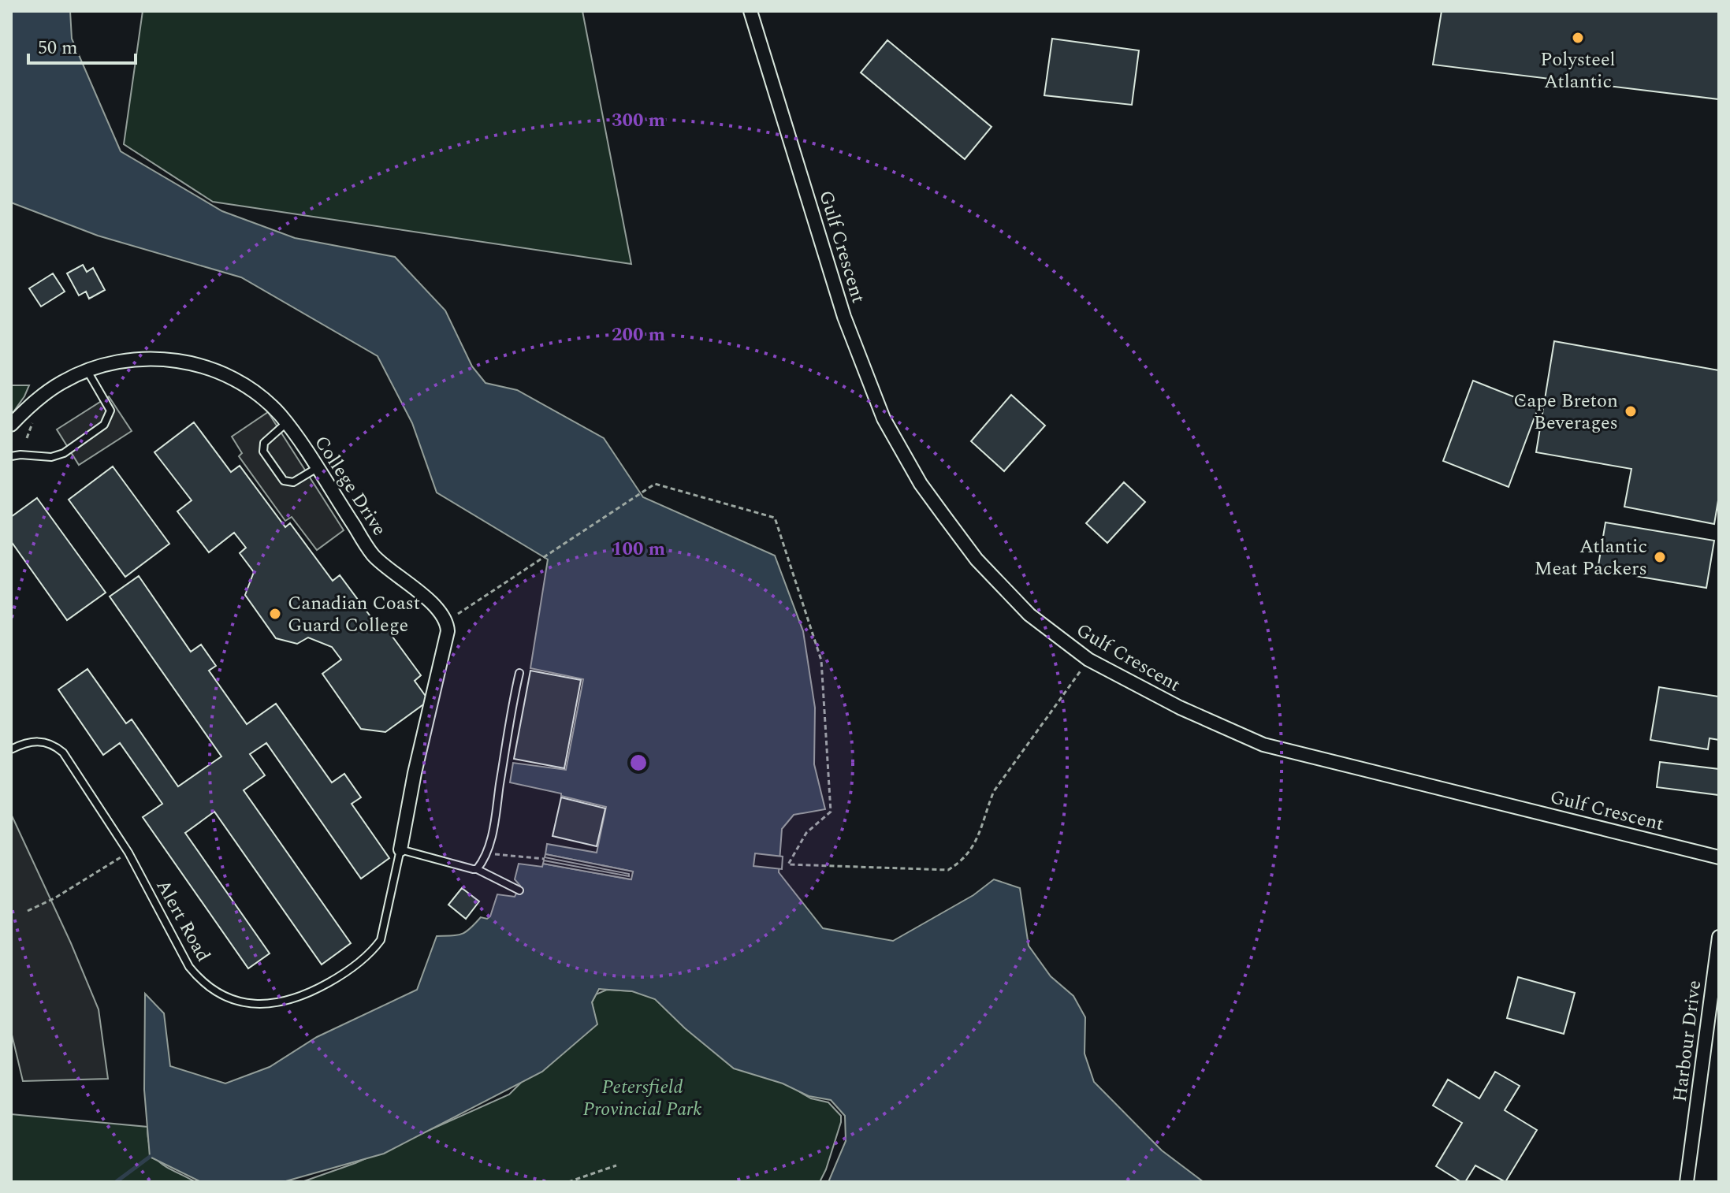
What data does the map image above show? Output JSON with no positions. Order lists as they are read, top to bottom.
{
  "streets": {
    "street": ["Gulf Crescent", "College Drive", "Harbour Drive"],
    "lane": ["Alert Road"]
  },
  "crossings": [
    ["College Drive", "Alert Road"]
  ],
  "parks": ["Petersfield Provincial Park"],
  "places": [
    "Polysteel Atlantic",
    "Cape Breton Beverages",
    "Atlantic Meat Packers",
    "Canadian Coast Guard College"
  ],
  "scale_bar": "50 m",
  "rings": ["300 m", "200 m", "100 m"]
}
